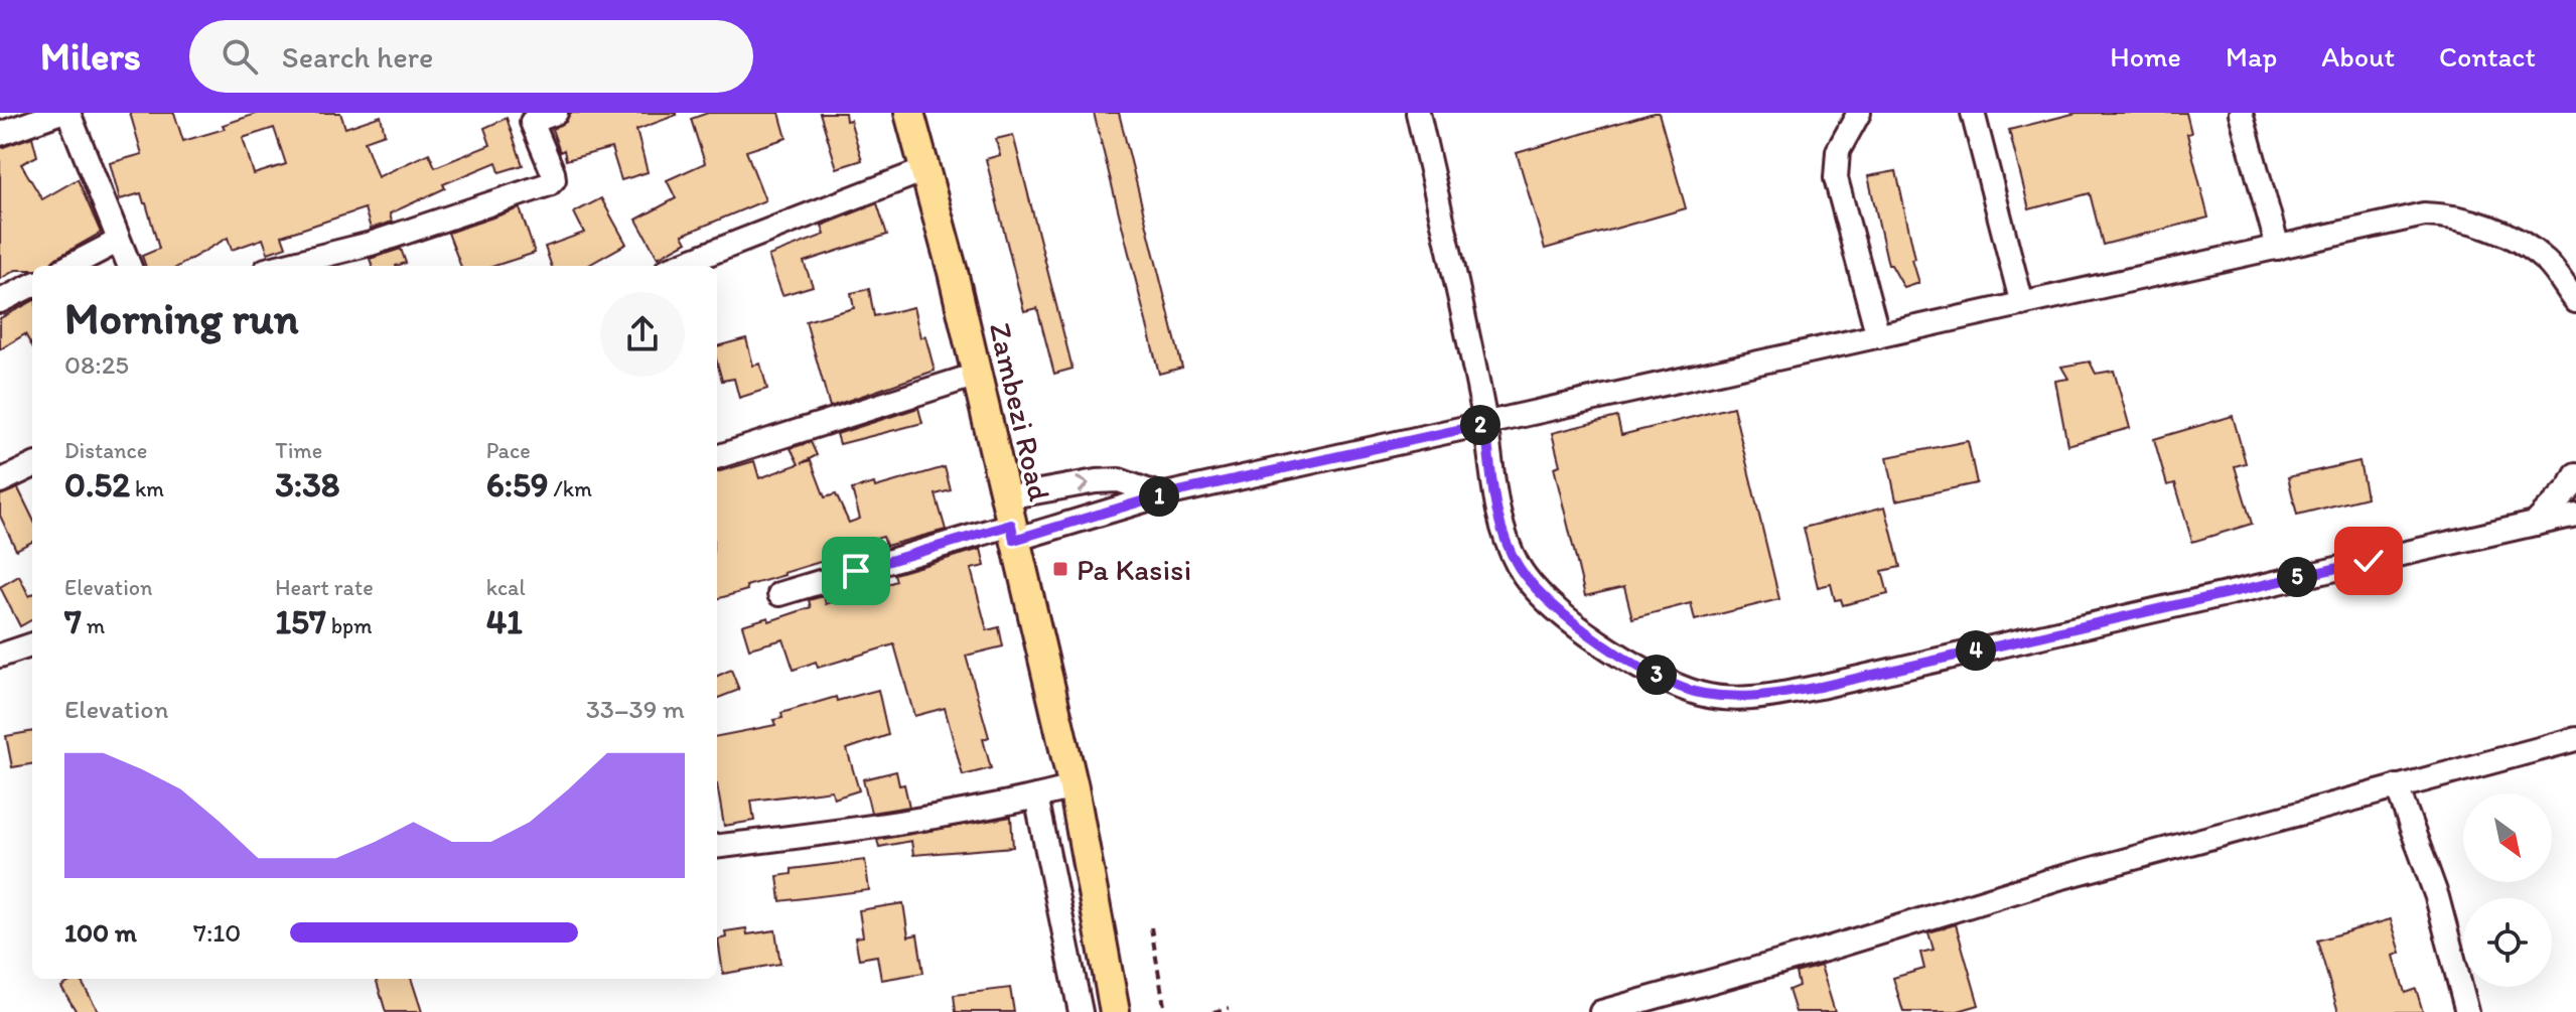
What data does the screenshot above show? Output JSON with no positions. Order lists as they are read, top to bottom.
{
  "streets": {
    "main road": ["Zambezi Road"]
  },
  "places": {
    "transit": ["Pa Kasisi"]
  },
  "north": "bottom right",
  "page": {
    "header": "Milers",
    "search": "Search here",
    "nav": [
      "Home",
      "Map",
      "About",
      "Contact"
    ],
    "heading": ["Morning run", "08:25"],
    "stats": [
      ["Distance", "0.52 km"],
      ["Time", "3:38"],
      ["Pace", "6:59 /km"],
      ["Elevation", "7 m"],
      ["Heart rate", "157 bpm"],
      ["kcal", "41"]
    ],
    "pins": [
      "2",
      "1",
      "5",
      "4",
      "3"
    ],
    "chart": ["Elevation", "33–39 m"],
    "list": [
      {
        "name": "100 m",
        "note": "7:10"
      }
    ]
  }
}
